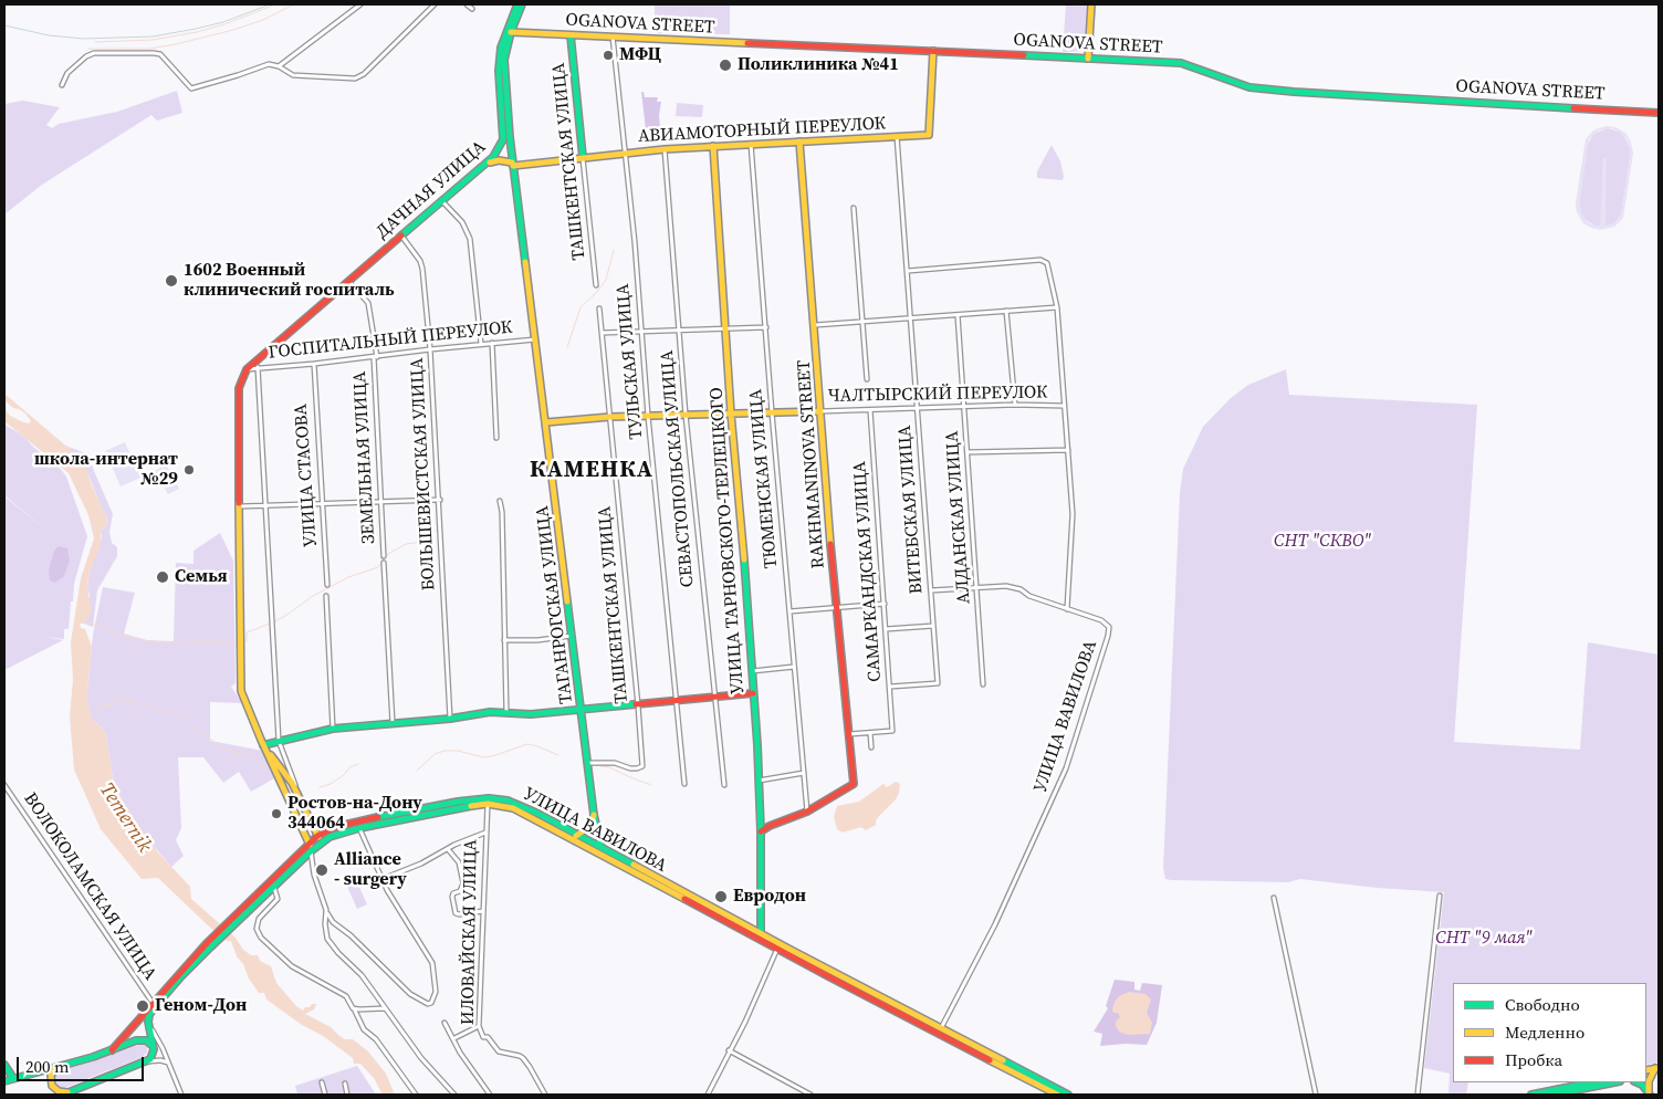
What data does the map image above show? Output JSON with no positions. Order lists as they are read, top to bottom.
{
  "streets": {
    "main road": [
      "OGANOVA STREET",
      "АВИАМОТОРНЫЙ ПЕРЕУЛОК",
      "ТАШКЕНТСКАЯ УЛИЦА",
      "ДАЧНАЯ УЛИЦА",
      "ЧАЛТЫРСКИЙ ПЕРЕУЛОК",
      "RAKHMANINOVA STREET",
      "УЛИЦА ТАРНОВСКОГО-ТЕРЛЕЦКОГО",
      "ТАГАНРОГСКАЯ УЛИЦА",
      "УЛИЦА ВАВИЛОВА"
    ],
    "street": [
      "ГОСПИТАЛЬНЫЙ ПЕРЕУЛОК",
      "ТУЛЬСКАЯ УЛИЦА",
      "ЗЕМЕЛЬНАЯ УЛИЦА",
      "СЕВАСТОПОЛЬСКАЯ УЛИЦА",
      "БОЛЬШЕВИСТСКАЯ УЛИЦА",
      "УЛИЦА СТАСОВА",
      "ТЮМЕНСКАЯ УЛИЦА",
      "ВИТЕБСКАЯ УЛИЦА",
      "АЛДАНСКАЯ УЛИЦА",
      "САМАРКАНДСКАЯ УЛИЦА",
      "ВОЛОКОЛАМСКАЯ УЛИЦА",
      "ИЛОВАЙСКАЯ УЛИЦА"
    ]
  },
  "crossings": [
    ["OGANOVA STREET", "АВИАМОТОРНЫЙ ПЕРЕУЛОК"],
    ["OGANOVA STREET", "ТАШКЕНТСКАЯ УЛИЦА"],
    ["OGANOVA STREET", "ТУЛЬСКАЯ УЛИЦА"],
    ["OGANOVA STREET", "ТАГАНРОГСКАЯ УЛИЦА"],
    ["АВИАМОТОРНЫЙ ПЕРЕУЛОК", "ТАШКЕНТСКАЯ УЛИЦА"],
    ["АВИАМОТОРНЫЙ ПЕРЕУЛОК", "ТУЛЬСКАЯ УЛИЦА"],
    ["АВИАМОТОРНЫЙ ПЕРЕУЛОК", "RAKHMANINOVA STREET"],
    ["АВИАМОТОРНЫЙ ПЕРЕУЛОК", "СЕВАСТОПОЛЬСКАЯ УЛИЦА"],
    ["АВИАМОТОРНЫЙ ПЕРЕУЛОК", "ТЮМЕНСКАЯ УЛИЦА"],
    ["АВИАМОТОРНЫЙ ПЕРЕУЛОК", "ВИТЕБСКАЯ УЛИЦА"],
    ["АВИАМОТОРНЫЙ ПЕРЕУЛОК", "УЛИЦА ТАРНОВСКОГО-ТЕРЛЕЦКОГО"],
    ["АВИАМОТОРНЫЙ ПЕРЕУЛОК", "ТАГАНРОГСКАЯ УЛИЦА"],
    ["ТАШКЕНТСКАЯ УЛИЦА", "ЧАЛТЫРСКИЙ ПЕРЕУЛОК"],
    ["ТАШКЕНТСКАЯ УЛИЦА", "ТАГАНРОГСКАЯ УЛИЦА"],
    ["ДАЧНАЯ УЛИЦА", "ГОСПИТАЛЬНЫЙ ПЕРЕУЛОК"],
    ["ДАЧНАЯ УЛИЦА", "ЗЕМЕЛЬНАЯ УЛИЦА"],
    ["ДАЧНАЯ УЛИЦА", "БОЛЬШЕВИСТСКАЯ УЛИЦА"],
    ["ДАЧНАЯ УЛИЦА", "ТАГАНРОГСКАЯ УЛИЦА"],
    ["ГОСПИТАЛЬНЫЙ ПЕРЕУЛОК", "ЗЕМЕЛЬНАЯ УЛИЦА"],
    ["ГОСПИТАЛЬНЫЙ ПЕРЕУЛОК", "БОЛЬШЕВИСТСКАЯ УЛИЦА"],
    ["ГОСПИТАЛЬНЫЙ ПЕРЕУЛОК", "УЛИЦА СТАСОВА"],
    ["ГОСПИТАЛЬНЫЙ ПЕРЕУЛОК", "ТАГАНРОГСКАЯ УЛИЦА"],
    ["ТУЛЬСКАЯ УЛИЦА", "ЧАЛТЫРСКИЙ ПЕРЕУЛОК"],
    ["ЧАЛТЫРСКИЙ ПЕРЕУЛОК", "RAKHMANINOVA STREET"],
    ["ЧАЛТЫРСКИЙ ПЕРЕУЛОК", "СЕВАСТОПОЛЬСКАЯ УЛИЦА"],
    ["ЧАЛТЫРСКИЙ ПЕРЕУЛОК", "ТЮМЕНСКАЯ УЛИЦА"],
    ["ЧАЛТЫРСКИЙ ПЕРЕУЛОК", "ВИТЕБСКАЯ УЛИЦА"],
    ["ЧАЛТЫРСКИЙ ПЕРЕУЛОК", "АЛДАНСКАЯ УЛИЦА"],
    ["ЧАЛТЫРСКИЙ ПЕРЕУЛОК", "УЛИЦА ТАРНОВСКОГО-ТЕРЛЕЦКОГО"],
    ["ЧАЛТЫРСКИЙ ПЕРЕУЛОК", "САМАРКАНДСКАЯ УЛИЦА"],
    ["ЧАЛТЫРСКИЙ ПЕРЕУЛОК", "ТАГАНРОГСКАЯ УЛИЦА"],
    ["RAKHMANINOVA STREET", "ТЮМЕНСКАЯ УЛИЦА"],
    ["ВИТЕБСКАЯ УЛИЦА", "САМАРКАНДСКАЯ УЛИЦА"],
    ["ВИТЕБСКАЯ УЛИЦА", "УЛИЦА ВАВИЛОВА"],
    ["АЛДАНСКАЯ УЛИЦА", "УЛИЦА ВАВИЛОВА"],
    ["УЛИЦА ТАРНОВСКОГО-ТЕРЛЕЦКОГО", "УЛИЦА ВАВИЛОВА"],
    ["ТАГАНРОГСКАЯ УЛИЦА", "УЛИЦА ВАВИЛОВА"],
    ["УЛИЦА ВАВИЛОВА", "ИЛОВАЙСКАЯ УЛИЦА"]
  ],
  "districts": ["КАМЕНКА"],
  "water": ["Temernik"],
  "parks": ["СНТ \"СКВО\"", "СНТ \"9 мая\""],
  "places": [
    "МФЦ",
    "Поликлиника №41",
    "1602 Военный клинический госпиталь",
    "школа-интернат №29",
    "Семья",
    "Ростов-на-Дону 344064",
    "Alliance - surgery",
    "Евродон",
    "Геном-Дон"
  ],
  "legend": ["Свободно", "Медленно", "Пробка"],
  "scale_bar": "200 m"
}
